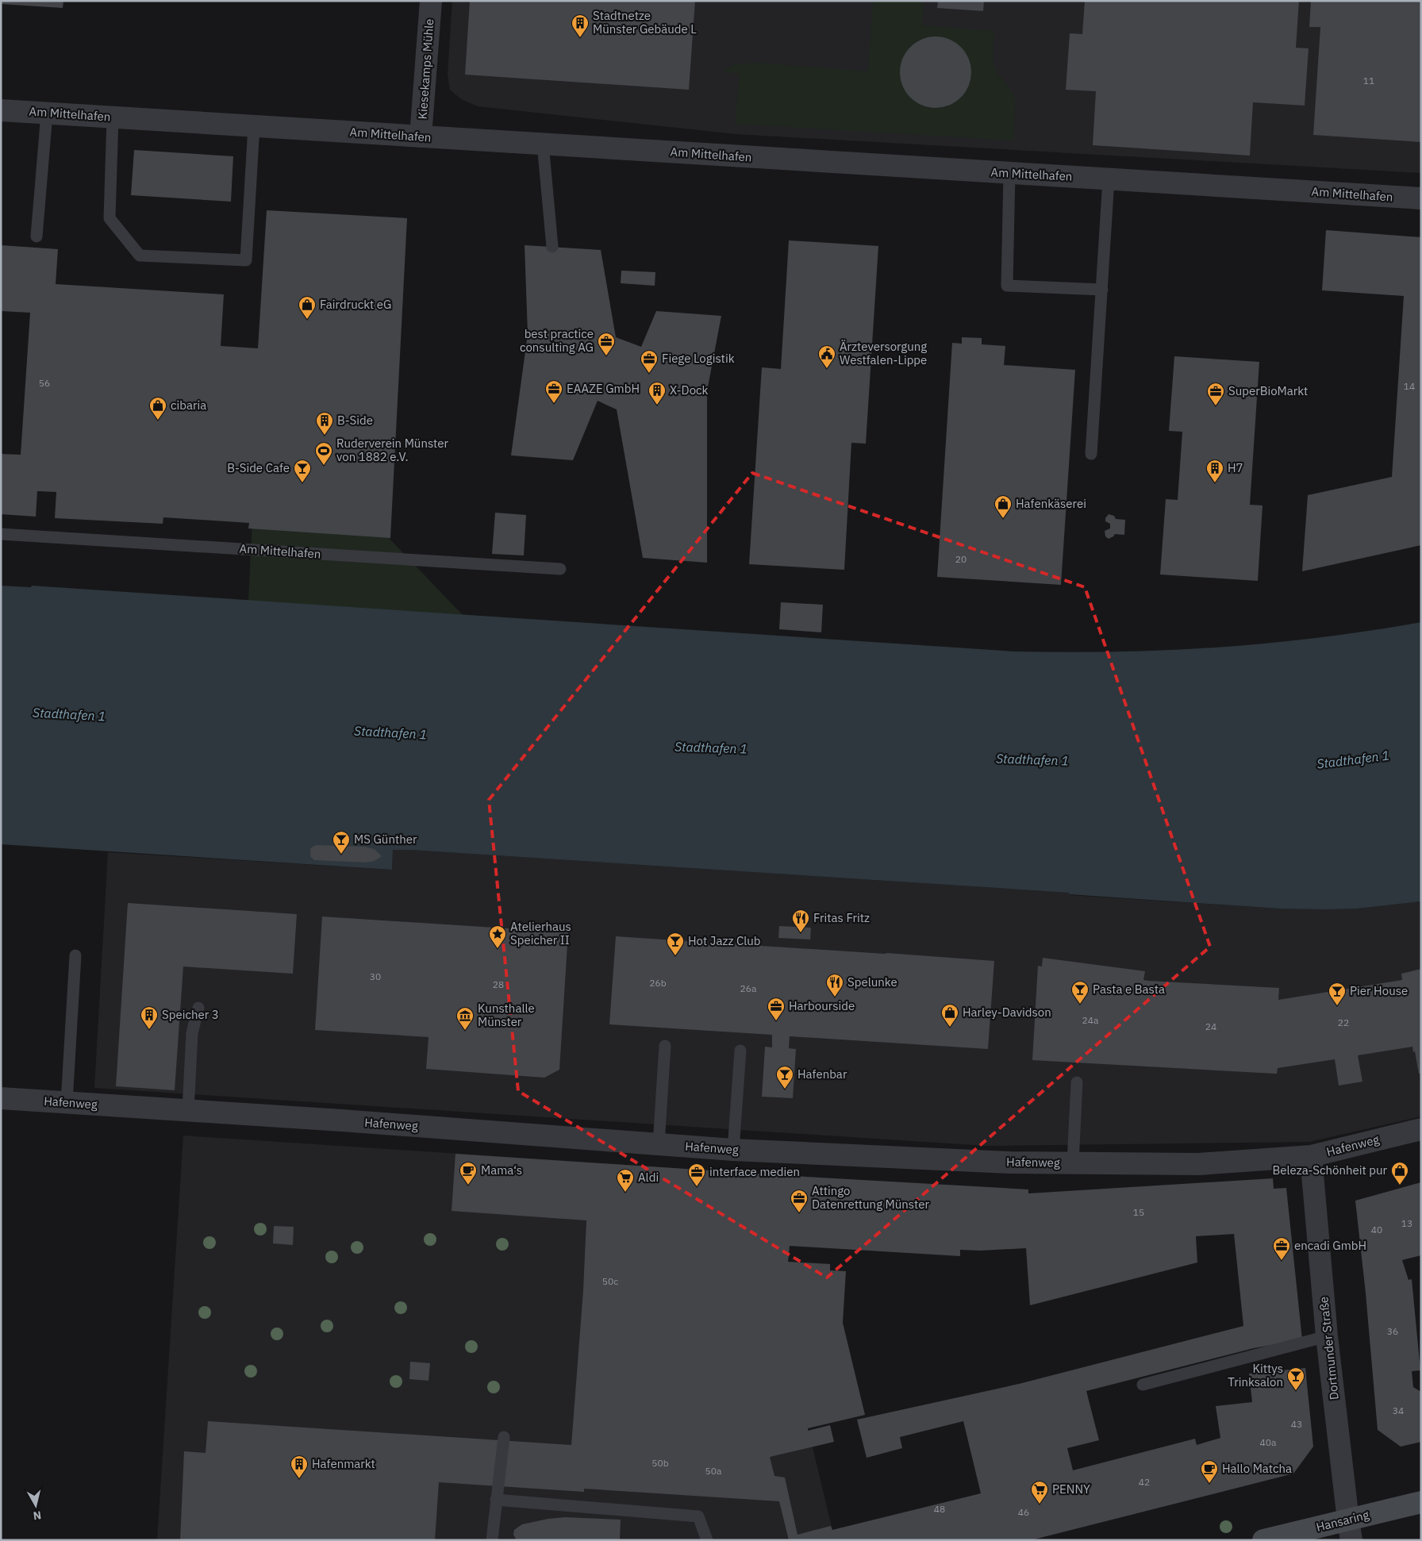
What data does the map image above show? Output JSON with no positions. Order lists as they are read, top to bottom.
{
  "streets": {
    "main road": ["Hansaring"],
    "street": [
      "Kiesekamps Mühle",
      "Am Mittelhafen",
      "Hafenweg",
      "Dortmunder Straße"
    ]
  },
  "crossings": [
    ["Kiesekamps Mühle", "Am Mittelhafen"],
    ["Hafenweg", "Dortmunder Straße"],
    ["Dortmunder Straße", "Hansaring"]
  ],
  "water": ["Stadthafen 1"],
  "places": {
    "building": [
      "Stadtnetze Münster Gebäude L",
      "X-Dock",
      "B-Side",
      "H7",
      "Speicher 3",
      "Hafenmarkt"
    ],
    "shop": [
      "Fairdruckt eG",
      "cibaria",
      "Hafenkäserei",
      "Harley-Davidson",
      "Beleza-Schönheit pur"
    ],
    "office": [
      "best practice consulting AG",
      "Fiege Logistik",
      "EAAZE GmbH",
      "SuperBioMarkt",
      "Harbourside",
      "interface medien",
      "Attingo Datenrettung Münster",
      "encadi GmbH"
    ],
    "public building": ["Ärzteversorgung Westfalen-Lippe"],
    "sports": ["Ruderverein Münster von 1882 e.V."],
    "bar": [
      "B-Side Cafe",
      "MS Günther",
      "Hot Jazz Club",
      "Pasta e Basta",
      "Pier House",
      "Hafenbar",
      "Kittys Trinksalon"
    ],
    "restaurant": ["Fritas Fritz", "Spelunke"],
    "place": ["Atelierhaus Speicher II"],
    "museum": ["Kunsthalle Münster"],
    "cafe": ["Mama‘s", "Hallo Matcha"],
    "supermarket": ["Aldi", "PENNY"]
  },
  "house_numbers": [
    "11",
    "56",
    "14",
    "20",
    "30",
    "26b",
    "28",
    "26a",
    "24a",
    "22",
    "24",
    "15",
    "13",
    "40",
    "50c",
    "36",
    "34",
    "43",
    "40a",
    "50b",
    "50a",
    "42",
    "48",
    "46"
  ],
  "north": "bottom"
}
